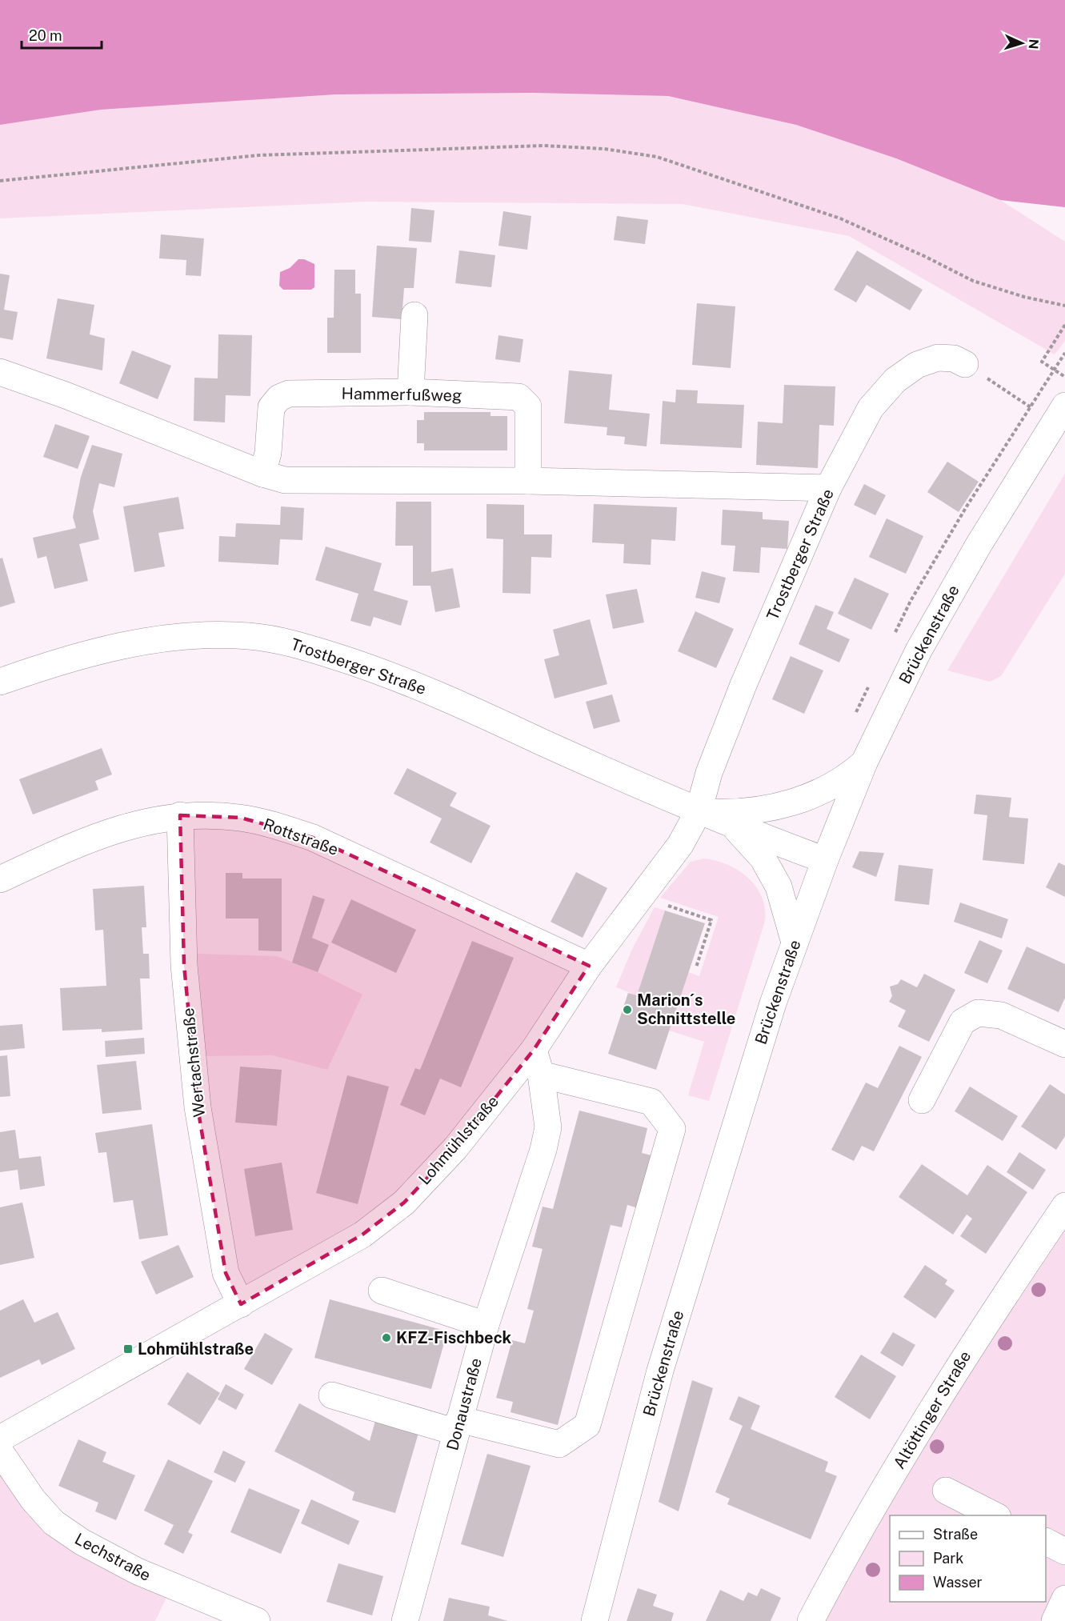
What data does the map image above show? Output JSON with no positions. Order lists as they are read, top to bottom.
{
  "streets": {
    "street": [
      "Hammerfußweg",
      "Trostberger Straße",
      "Brückenstraße",
      "Rottstraße",
      "Wertachstraße",
      "Lohmühlstraße",
      "Donaustraße",
      "Altöttinger Straße",
      "Lechstraße"
    ]
  },
  "crossings": [
    ["Trostberger Straße", "Brückenstraße"],
    ["Trostberger Straße", "Lohmühlstraße"],
    ["Rottstraße", "Wertachstraße"],
    ["Rottstraße", "Lohmühlstraße"],
    ["Wertachstraße", "Lohmühlstraße"],
    ["Lohmühlstraße", "Donaustraße"]
  ],
  "places": {
    "other": ["Marion´s Schnittstelle", "KFZ-Fischbeck"],
    "transit": ["Lohmühlstraße"]
  },
  "legend": ["Straße", "Park", "Wasser"],
  "scale_bar": "20 m",
  "north": "right"
}
